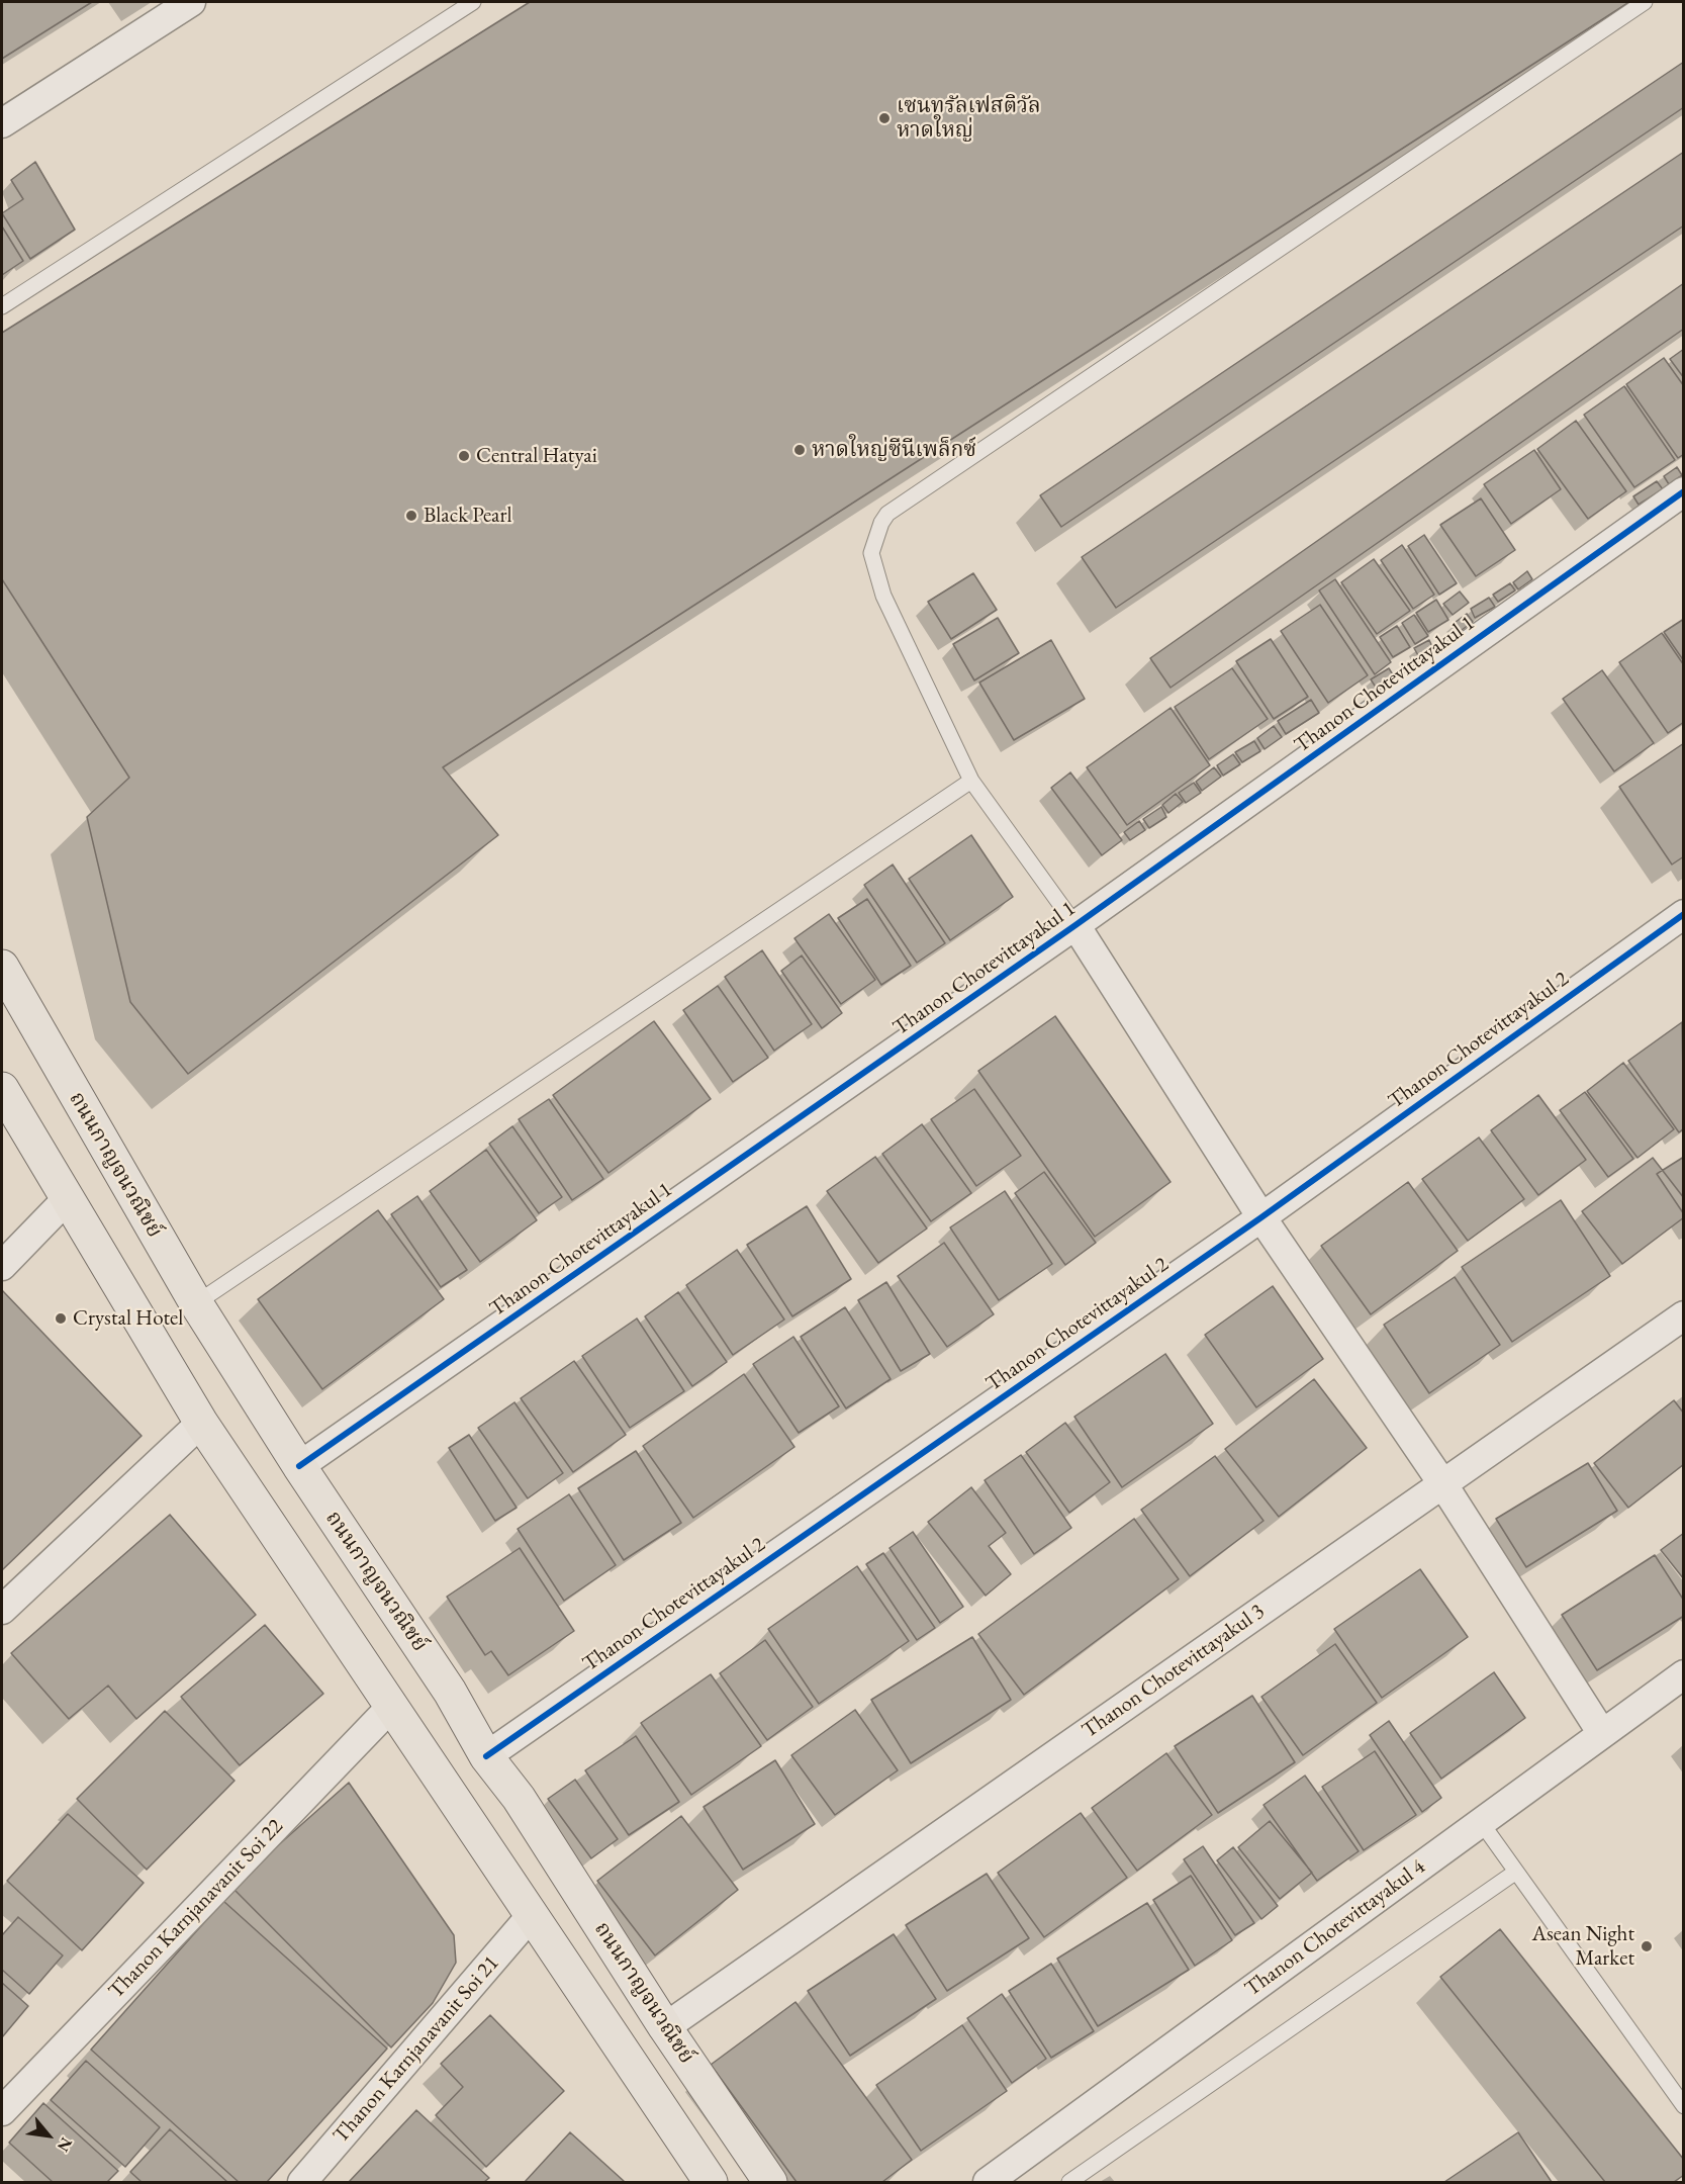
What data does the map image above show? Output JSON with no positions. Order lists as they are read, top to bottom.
{
  "streets": {
    "main road": ["ถนนกาญจนวณิชย์"],
    "street": [
      "Thanon Chotevittayakul 1",
      "Thanon Chotevittayakul 2",
      "Thanon Chotevittayakul 3",
      "Thanon Karnjanavanit Soi 22",
      "Thanon Chotevittayakul 4",
      "Thanon Karnjanavanit Soi 21"
    ]
  },
  "crossings": [
    ["Thanon Chotevittayakul 1", "ถนนกาญจนวณิชย์"],
    ["Thanon Chotevittayakul 2", "ถนนกาญจนวณิชย์"],
    ["ถนนกาญจนวณิชย์", "Thanon Chotevittayakul 3"]
  ],
  "places": [
    "เซนทรัลเฟสติวัล หาดใหญ่",
    "หาดใหญ่ซีนีเพล็กซ์",
    "Central Hatyai",
    "Black Pearl",
    "Crystal Hotel",
    "Asean Night Market"
  ],
  "north": "bottom right"
}
